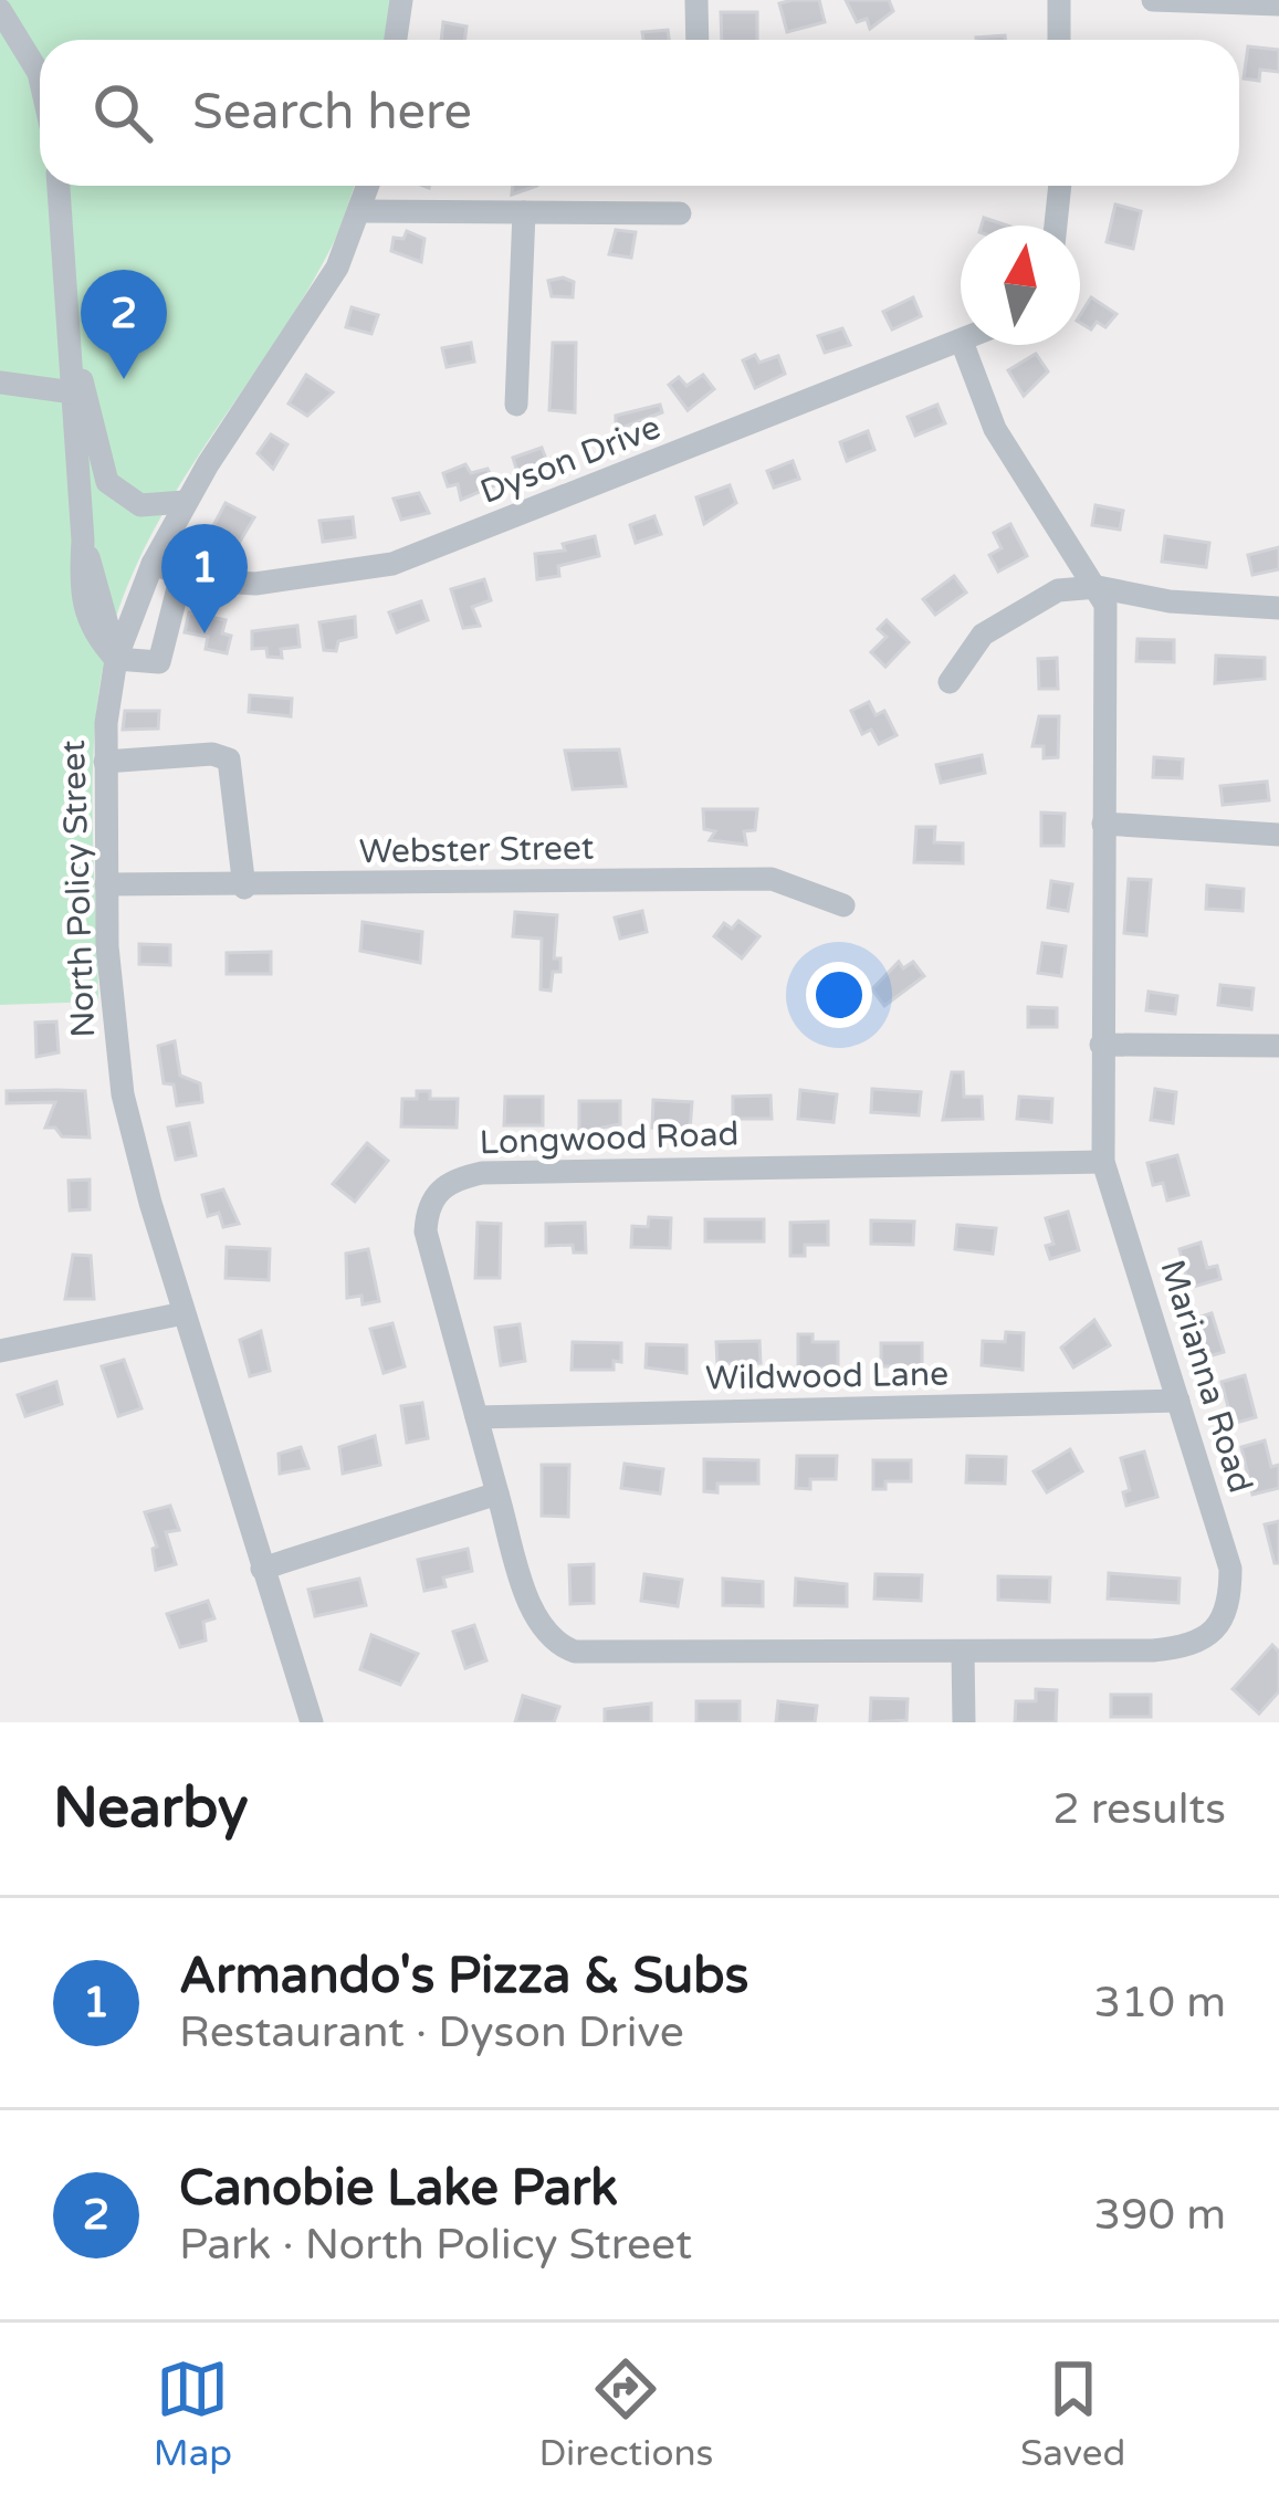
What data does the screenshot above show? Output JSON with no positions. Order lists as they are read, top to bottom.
{
  "streets": {
    "street": [
      "Dyson Drive",
      "Webster Street",
      "North Policy Street",
      "Longwood Road",
      "Wildwood Lane",
      "Marianna Road"
    ]
  },
  "crossings": [
    ["Dyson Drive", "North Policy Street"],
    ["Webster Street", "North Policy Street"],
    ["Longwood Road", "Wildwood Lane"],
    ["Longwood Road", "Marianna Road"],
    ["Wildwood Lane", "Marianna Road"]
  ],
  "north": "top",
  "page": {
    "search": "Search here",
    "pins": ["2", "1"],
    "heading": ["Nearby", "2 results"],
    "list": [
      {
        "mark": "1",
        "name": "Armando's Pizza & Subs",
        "note": "Restaurant · Dyson Drive",
        "value": "310 m"
      },
      {
        "mark": "2",
        "name": "Canobie Lake Park",
        "note": "Park · North Policy Street",
        "value": "390 m"
      }
    ],
    "nav": ["Map", "Directions", "Saved"]
  }
}
